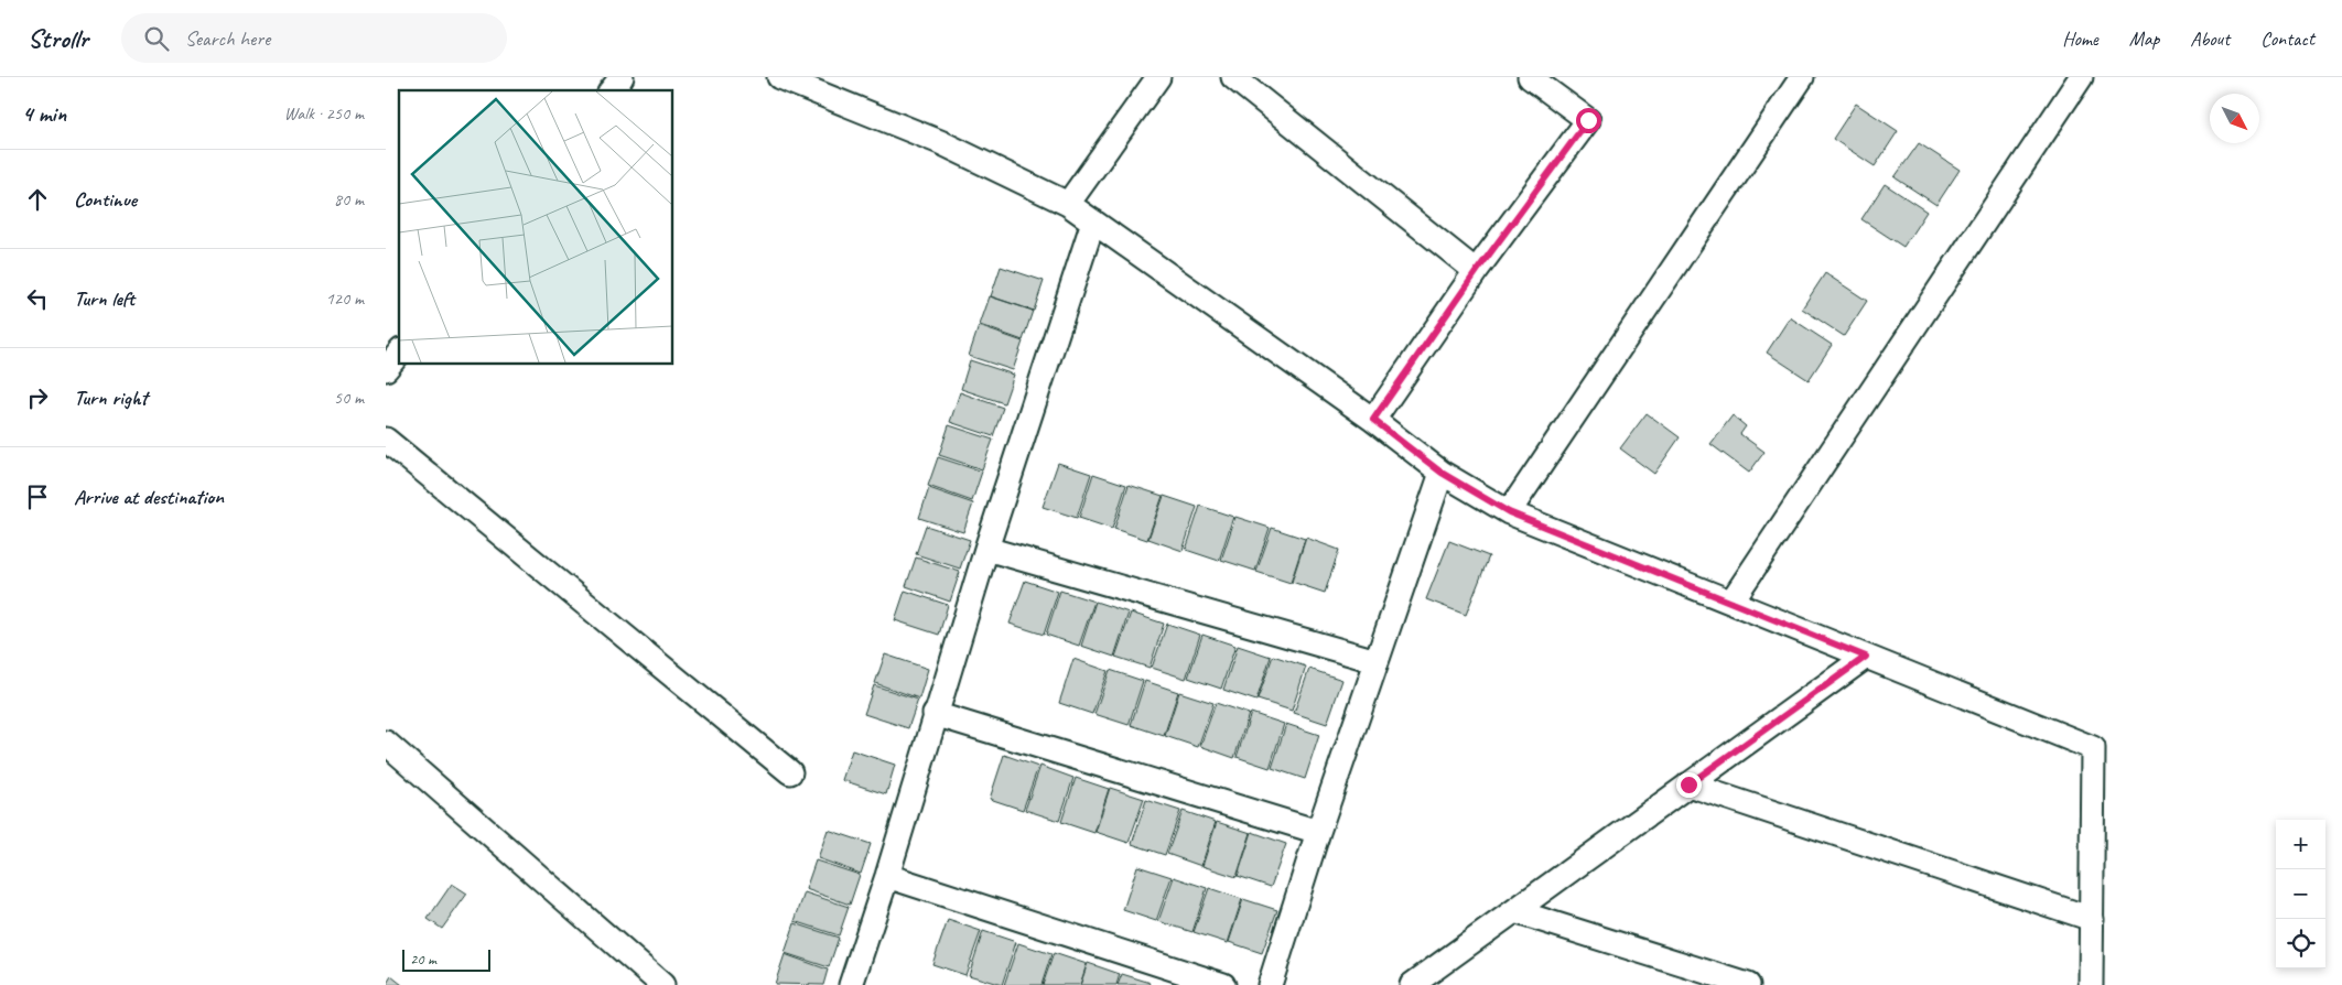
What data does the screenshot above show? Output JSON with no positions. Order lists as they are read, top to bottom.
{
  "scale_bar": "20 m",
  "north": "bottom right",
  "page": {
    "header": "Strollr",
    "search": "Search here",
    "nav": [
      "Home",
      "Map",
      "About",
      "Contact"
    ],
    "heading": ["4 min", "Walk · 250 m"],
    "list": [
      ["Continue", "80 m"],
      ["Turn left", "120 m"],
      ["Turn right", "50 m"],
      "Arrive at destination"
    ],
    "map_buttons": ["+", "−"],
    "scale": "20 m"
  }
}
